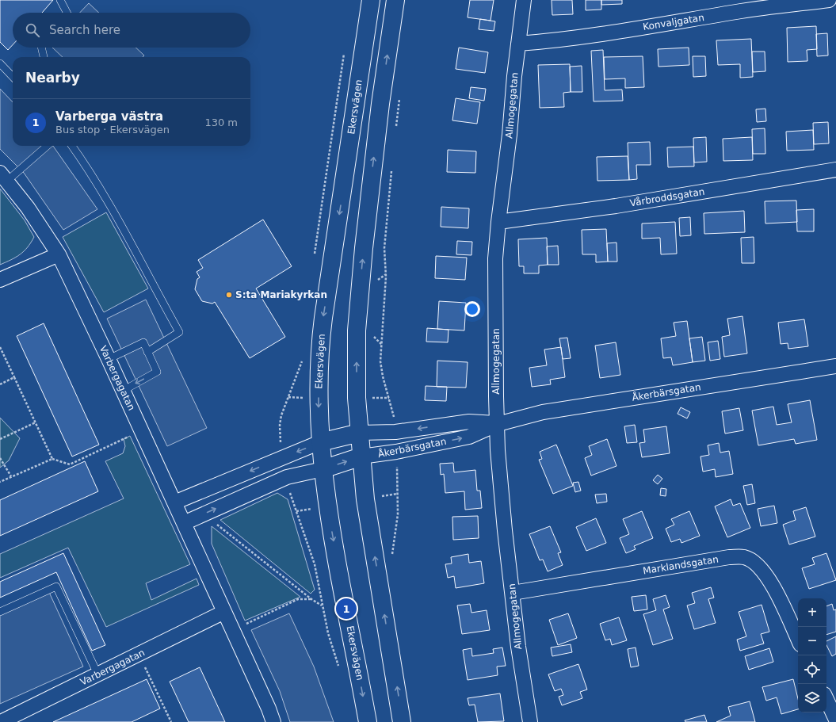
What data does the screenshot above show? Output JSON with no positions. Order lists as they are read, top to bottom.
{
  "streets": {
    "main road": ["Ekersvägen"],
    "street": [
      "Konvaljgatan",
      "Allmogegatan",
      "Vårbroddsgatan",
      "Varbergagatan",
      "Åkerbärsgatan",
      "Marklandsgatan"
    ]
  },
  "crossings": [
    ["Konvaljgatan", "Allmogegatan"],
    ["Allmogegatan", "Vårbroddsgatan"],
    ["Allmogegatan", "Åkerbärsgatan"],
    ["Allmogegatan", "Marklandsgatan"]
  ],
  "places": ["S:ta Mariakyrkan"],
  "page": {
    "search": "Search here",
    "heading": "Nearby",
    "list": [
      {
        "mark": "1",
        "name": "Varberga västra",
        "note": "Bus stop · Ekersvägen",
        "value": "130 m"
      }
    ],
    "pins": "1",
    "map_buttons": ["+", "−"]
  }
}
